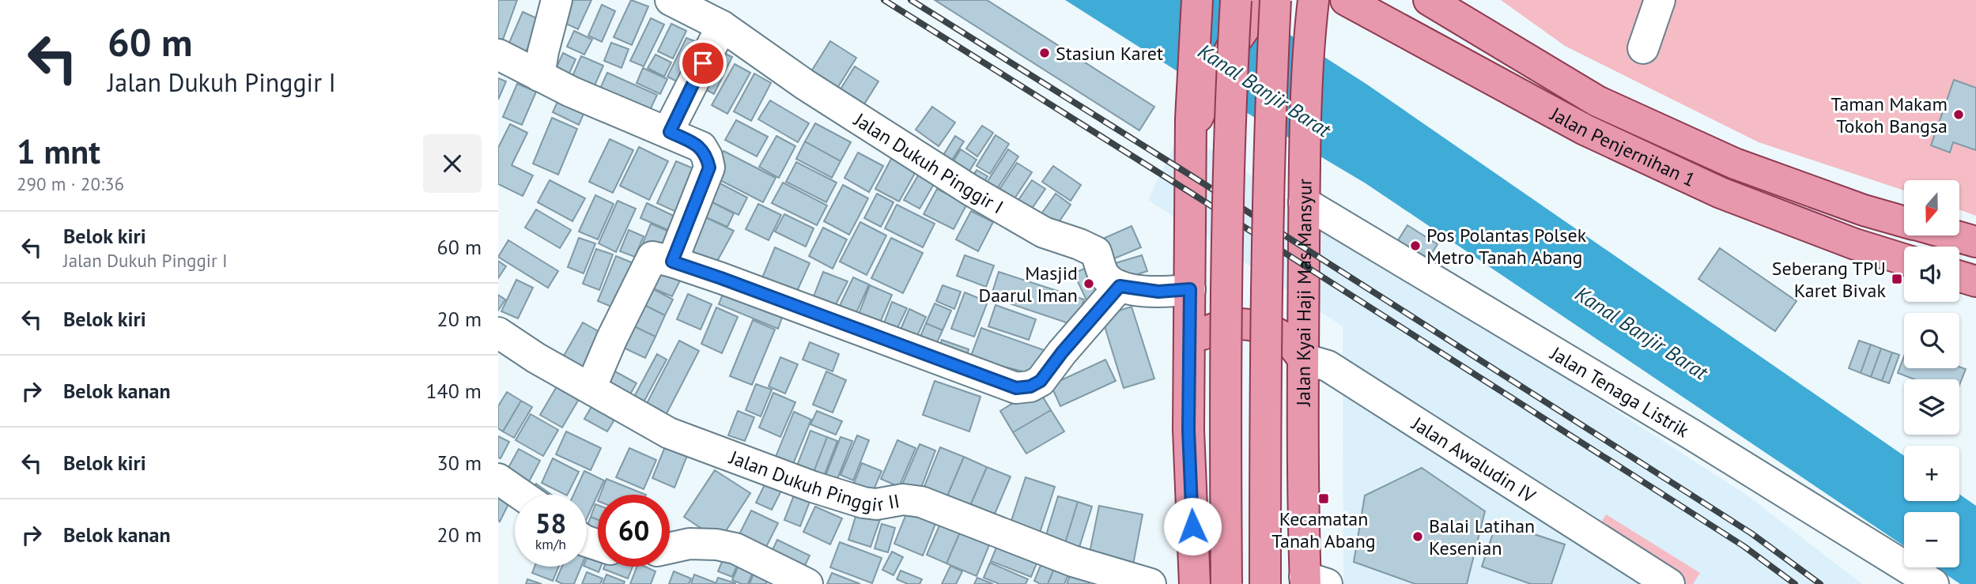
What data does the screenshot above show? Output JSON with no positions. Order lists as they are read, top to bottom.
{
  "streets": {
    "main road": ["Jalan Penjernihan 1", "Jalan Kyai Haji Mas Mansyur"],
    "street": [
      "Jalan Dukuh Pinggir I",
      "Jalan Tenaga Listrik",
      "Jalan Awaludin IV",
      "Jalan Dukuh Pinggir II"
    ]
  },
  "crossings": [
    ["Jalan Kyai Haji Mas Mansyur", "Jalan Tenaga Listrik"],
    ["Jalan Kyai Haji Mas Mansyur", "Jalan Awaludin IV"]
  ],
  "water": ["Kanal Banjir Barat"],
  "places": {
    "other": [
      "Stasiun Karet",
      "Taman Makam Tokoh Bangsa",
      "Pos Polantas Polsek Metro Tanah Abang",
      "Masjid Daarul Iman",
      "Balai Latihan Kesenian"
    ],
    "transit": ["Seberang TPU Karet Bivak", "Kecamatan Tanah Abang"]
  },
  "north": "bottom",
  "page": {
    "turn": ["60 m", "Jalan Dukuh Pinggir I"],
    "heading": ["1 mnt", "290 m · 20:36"],
    "map_buttons": ["+", "−"],
    "list": [
      {
        "name": "Belok kiri",
        "note": "Jalan Dukuh Pinggir I",
        "value": "60 m"
      },
      {
        "name": "Belok kiri",
        "value": "20 m"
      },
      {
        "name": "Belok kanan",
        "value": "140 m"
      },
      {
        "name": "Belok kiri",
        "value": "30 m"
      },
      {
        "name": "Belok kanan",
        "value": "20 m"
      }
    ],
    "speed": "58 km/h",
    "limit": "60"
  }
}
